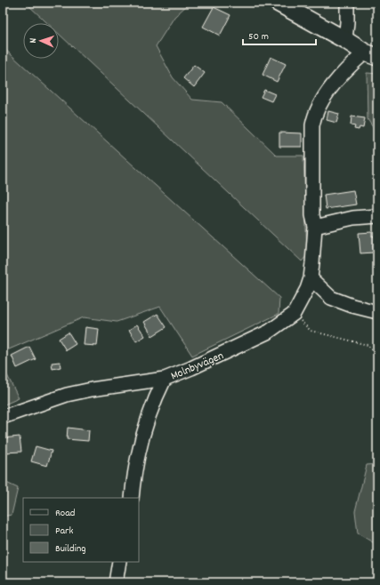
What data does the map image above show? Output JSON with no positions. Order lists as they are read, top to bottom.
{
  "streets": {
    "street": ["Molnbyvägen"]
  },
  "legend": ["Road", "Park", "Building"],
  "scale_bar": "50 m",
  "north": "left"
}
